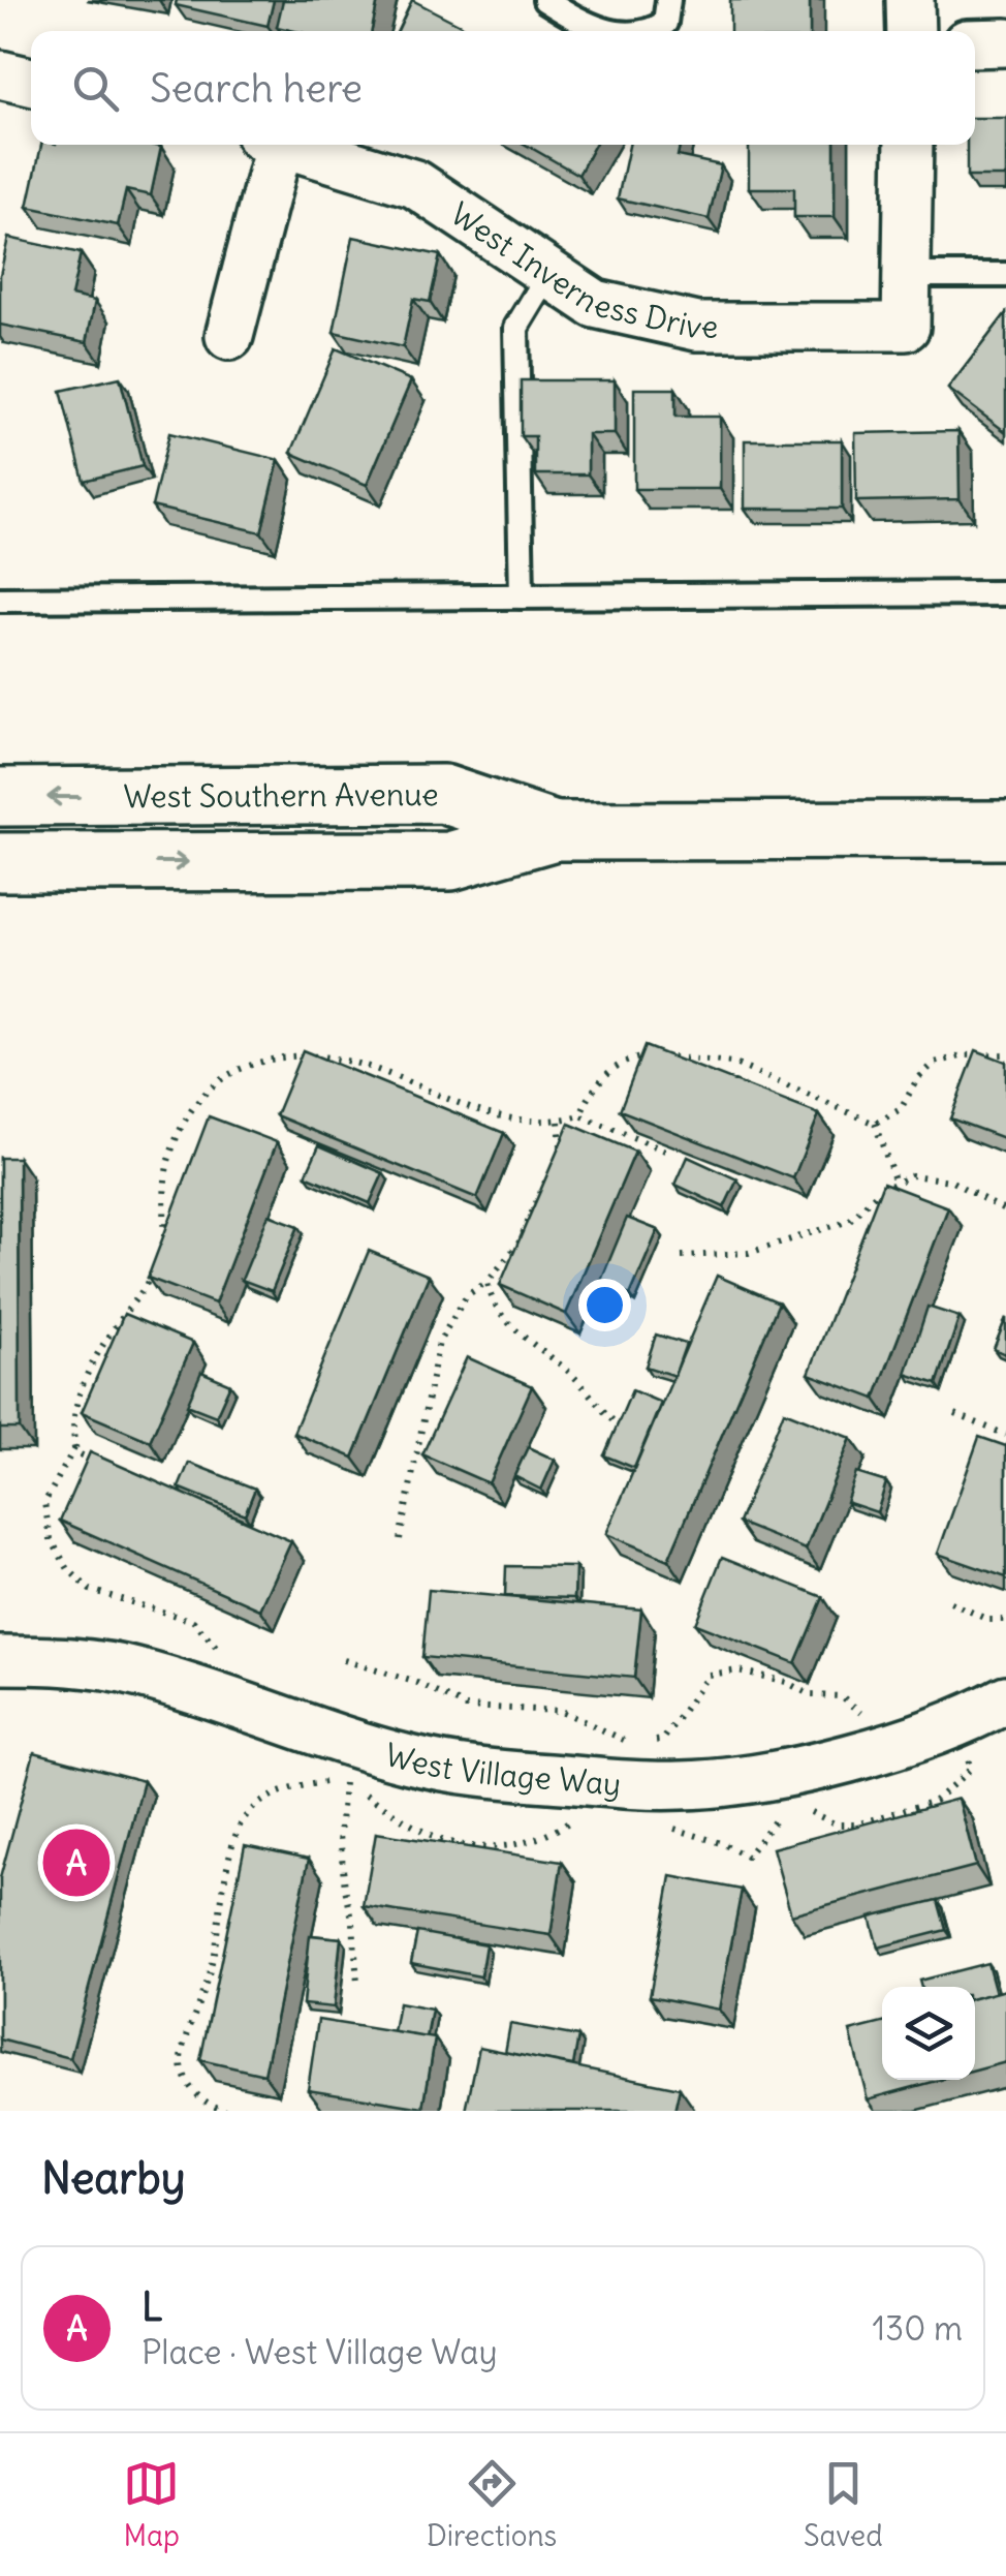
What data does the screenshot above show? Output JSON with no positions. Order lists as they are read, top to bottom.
{
  "streets": {
    "main road": ["West Southern Avenue"],
    "street": ["West Inverness Drive", "West Village Way"]
  },
  "page": {
    "search": "Search here",
    "pins": "A",
    "heading": "Nearby",
    "list": [
      {
        "mark": "A",
        "name": "L",
        "note": "Place · West Village Way",
        "value": "130 m"
      }
    ],
    "nav": ["Map", "Directions", "Saved"]
  }
}
